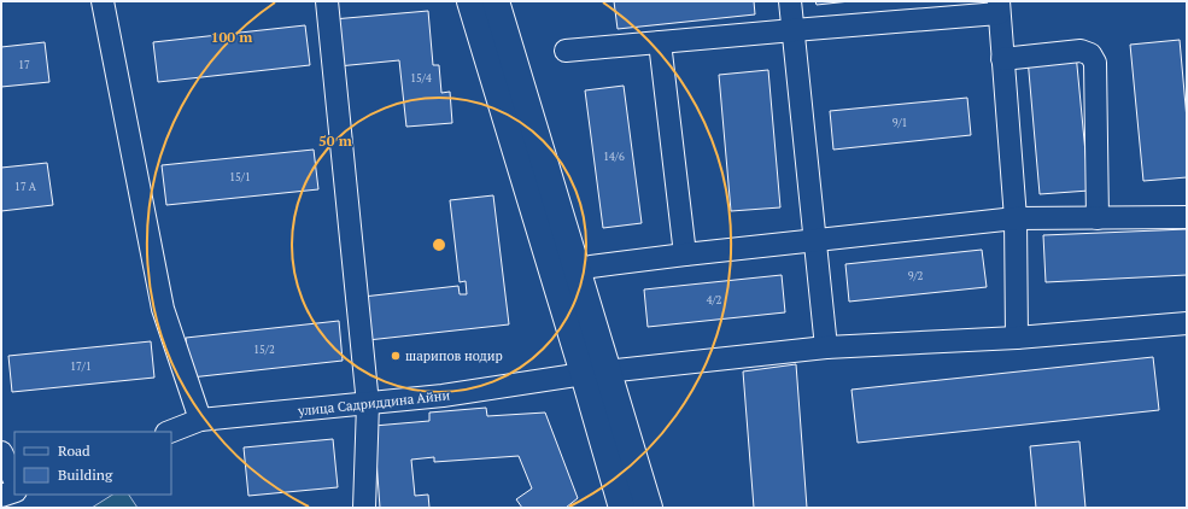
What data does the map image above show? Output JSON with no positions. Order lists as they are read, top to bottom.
{
  "streets": {
    "street": ["улица Садриддина Айни"]
  },
  "places": ["шарипов нодир"],
  "house_numbers": [
    "17",
    "15/4",
    "9/1",
    "14/6",
    "15/1",
    "17 A",
    "9/2",
    "4/2",
    "15/2",
    "17/1"
  ],
  "legend": ["Road", "Building"],
  "rings": ["100 m", "50 m"]
}
